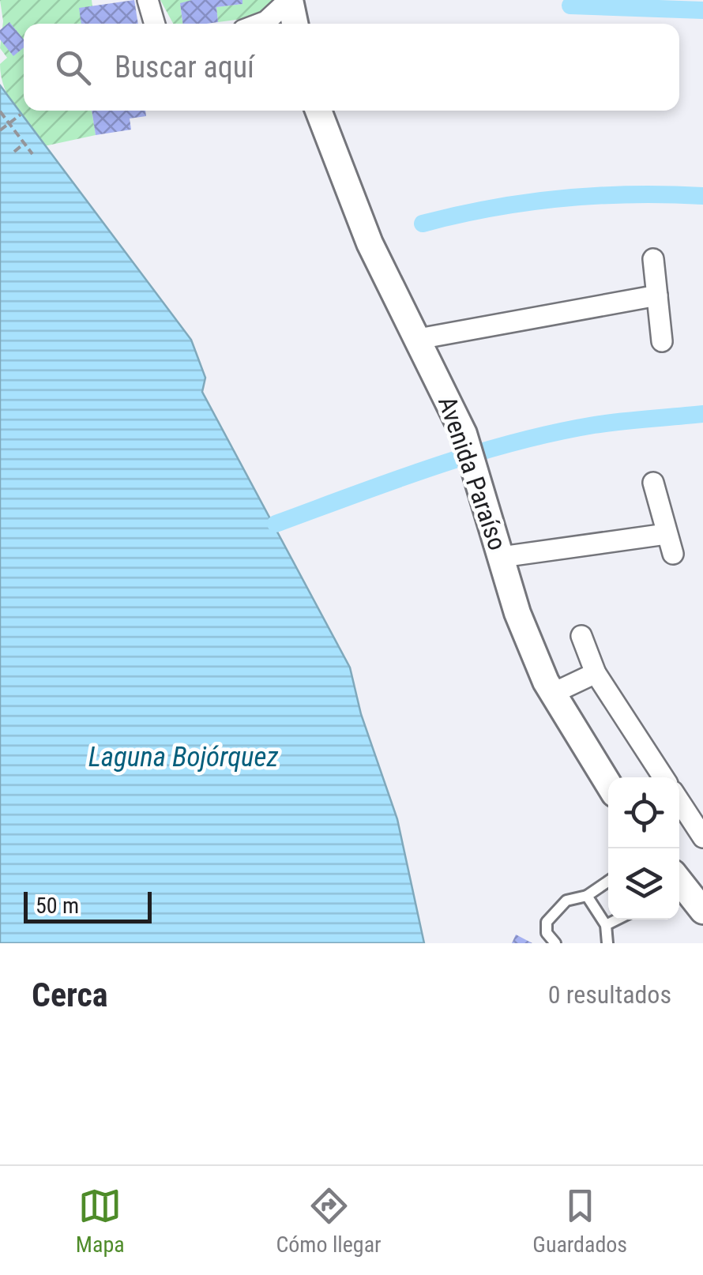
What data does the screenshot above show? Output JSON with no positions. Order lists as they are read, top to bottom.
{
  "streets": {
    "street": ["Avenida Paraíso"]
  },
  "water": ["Laguna Bojórquez"],
  "scale_bar": "50 m",
  "page": {
    "search": "Buscar aquí",
    "scale": "50 m",
    "heading": ["Cerca", "0 resultados"],
    "nav": ["Mapa", "Cómo llegar", "Guardados"]
  }
}
